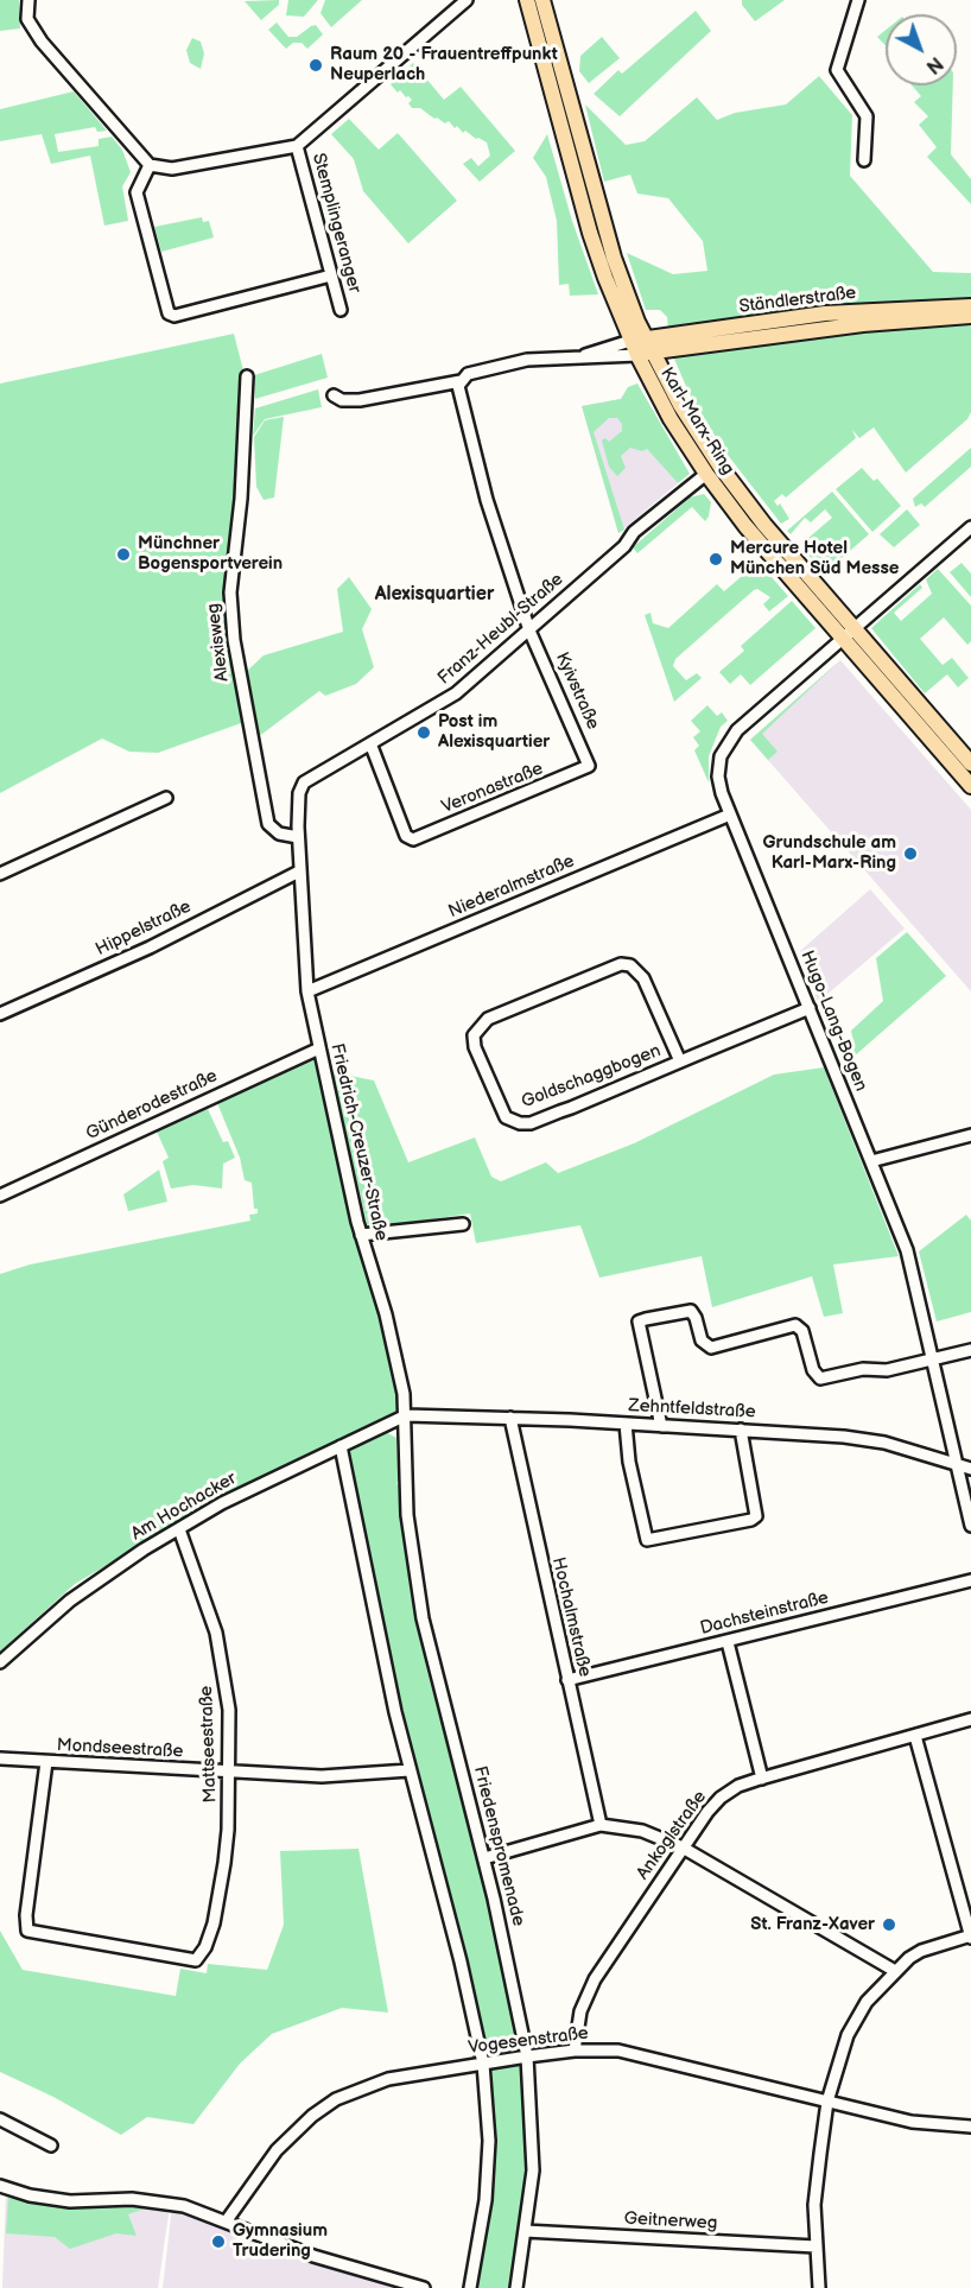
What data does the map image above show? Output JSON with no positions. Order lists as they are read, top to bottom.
{
  "streets": {
    "main road": ["Ständlerstraße", "Karl-Marx-Ring"],
    "street": [
      "Stemplingeranger",
      "Franz-Heubl-Straße",
      "Alexisweg",
      "Kyivstraße",
      "Veronastraße",
      "Niederalmstraße",
      "Hippelstraße",
      "Hugo-Lang-Bogen",
      "Goldschaggbogen",
      "Günderodestraße",
      "Friedrich-Creuzer-Straße",
      "Zehntfeldstraße",
      "Am Hochacker",
      "Dachsteinstraße",
      "Hochalmstraße",
      "Mattseestraße",
      "Mondseestraße",
      "Ankoglstraße",
      "Friedenspromenade",
      "Vogesenstraße",
      "Geitnerweg"
    ]
  },
  "crossings": [
    ["Ständlerstraße", "Karl-Marx-Ring"],
    ["Karl-Marx-Ring", "Franz-Heubl-Straße"],
    ["Karl-Marx-Ring", "Hugo-Lang-Bogen"],
    ["Franz-Heubl-Straße", "Alexisweg"],
    ["Franz-Heubl-Straße", "Kyivstraße"],
    ["Franz-Heubl-Straße", "Veronastraße"],
    ["Franz-Heubl-Straße", "Hippelstraße"],
    ["Franz-Heubl-Straße", "Friedrich-Creuzer-Straße"],
    ["Kyivstraße", "Veronastraße"],
    ["Niederalmstraße", "Hugo-Lang-Bogen"],
    ["Niederalmstraße", "Friedrich-Creuzer-Straße"],
    ["Hippelstraße", "Friedrich-Creuzer-Straße"],
    ["Hugo-Lang-Bogen", "Goldschaggbogen"],
    ["Hugo-Lang-Bogen", "Zehntfeldstraße"],
    ["Günderodestraße", "Friedrich-Creuzer-Straße"],
    ["Friedrich-Creuzer-Straße", "Zehntfeldstraße"],
    ["Friedrich-Creuzer-Straße", "Am Hochacker"],
    ["Friedrich-Creuzer-Straße", "Friedenspromenade"],
    ["Zehntfeldstraße", "Am Hochacker"],
    ["Zehntfeldstraße", "Hochalmstraße"],
    ["Zehntfeldstraße", "Friedenspromenade"],
    ["Am Hochacker", "Mattseestraße"],
    ["Am Hochacker", "Friedenspromenade"],
    ["Dachsteinstraße", "Hochalmstraße"],
    ["Mattseestraße", "Mondseestraße"],
    ["Ankoglstraße", "Vogesenstraße"],
    ["Friedenspromenade", "Vogesenstraße"],
    ["Friedenspromenade", "Geitnerweg"]
  ],
  "districts": ["Alexisquartier"],
  "places": [
    "Raum 20 - Frauentreffpunkt Neuperlach",
    "Münchner Bogensportverein",
    "Mercure Hotel München Süd Messe",
    "Post im Alexisquartier",
    "Grundschule am Karl-Marx-Ring",
    "St. Franz-Xaver",
    "Gymnasium Trudering"
  ],
  "north": "bottom right"
}
